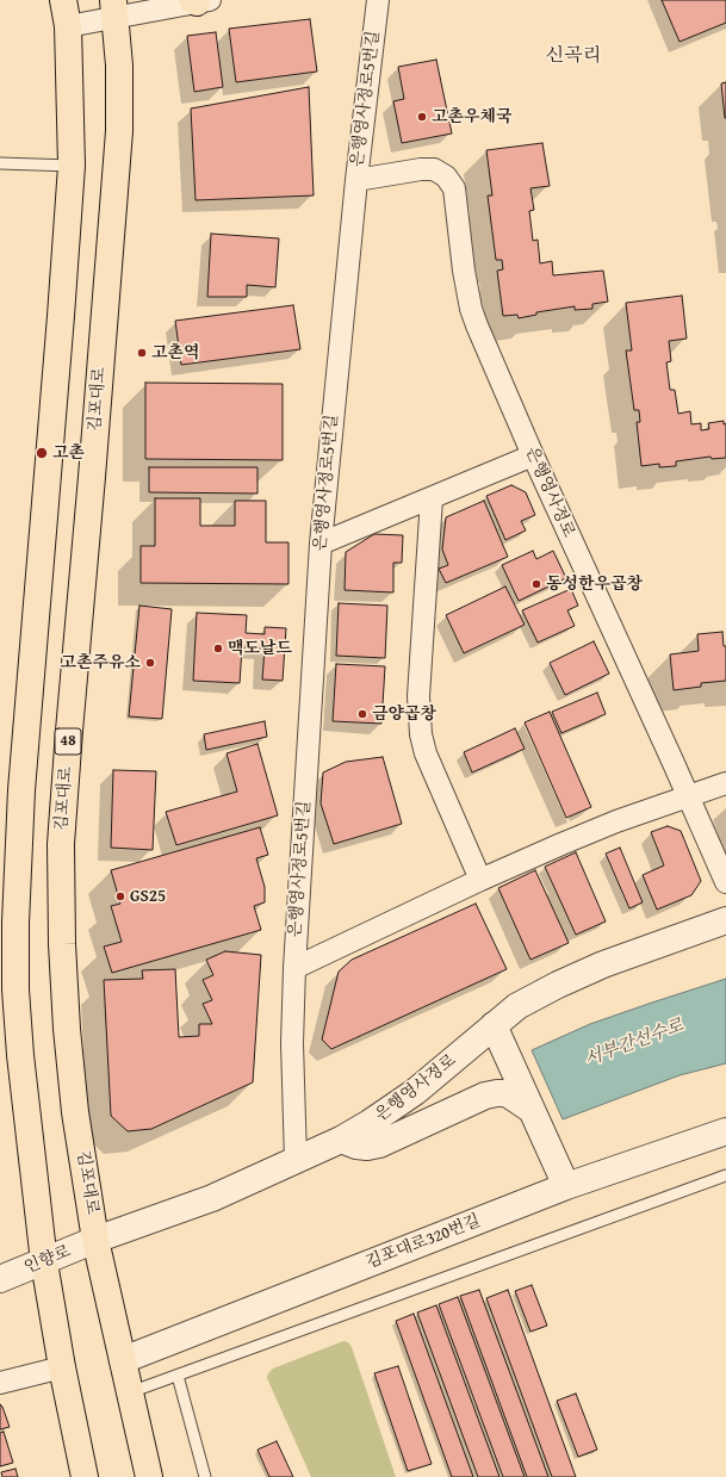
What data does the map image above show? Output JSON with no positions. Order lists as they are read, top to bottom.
{
  "streets": {
    "main road": ["김포대로", "48"],
    "street": [
      "은행영사정로5번길",
      "은행영사정로",
      "김포대로320번길",
      "인향로"
    ]
  },
  "crossings": [
    ["은행영사정로5번길", "은행영사정로"],
    ["김포대로", "은행영사정로"],
    ["김포대로", "김포대로320번길"],
    ["김포대로", "인향로"],
    ["은행영사정로", "인향로"]
  ],
  "districts": ["신곡리"],
  "water": ["서부간선수로"],
  "places": [
    "고촌우체국",
    "고촌역",
    "고촌",
    "동성한우곱창",
    "맥도날드",
    "고촌주유소",
    "금양곱창",
    "GS25"
  ]
}
